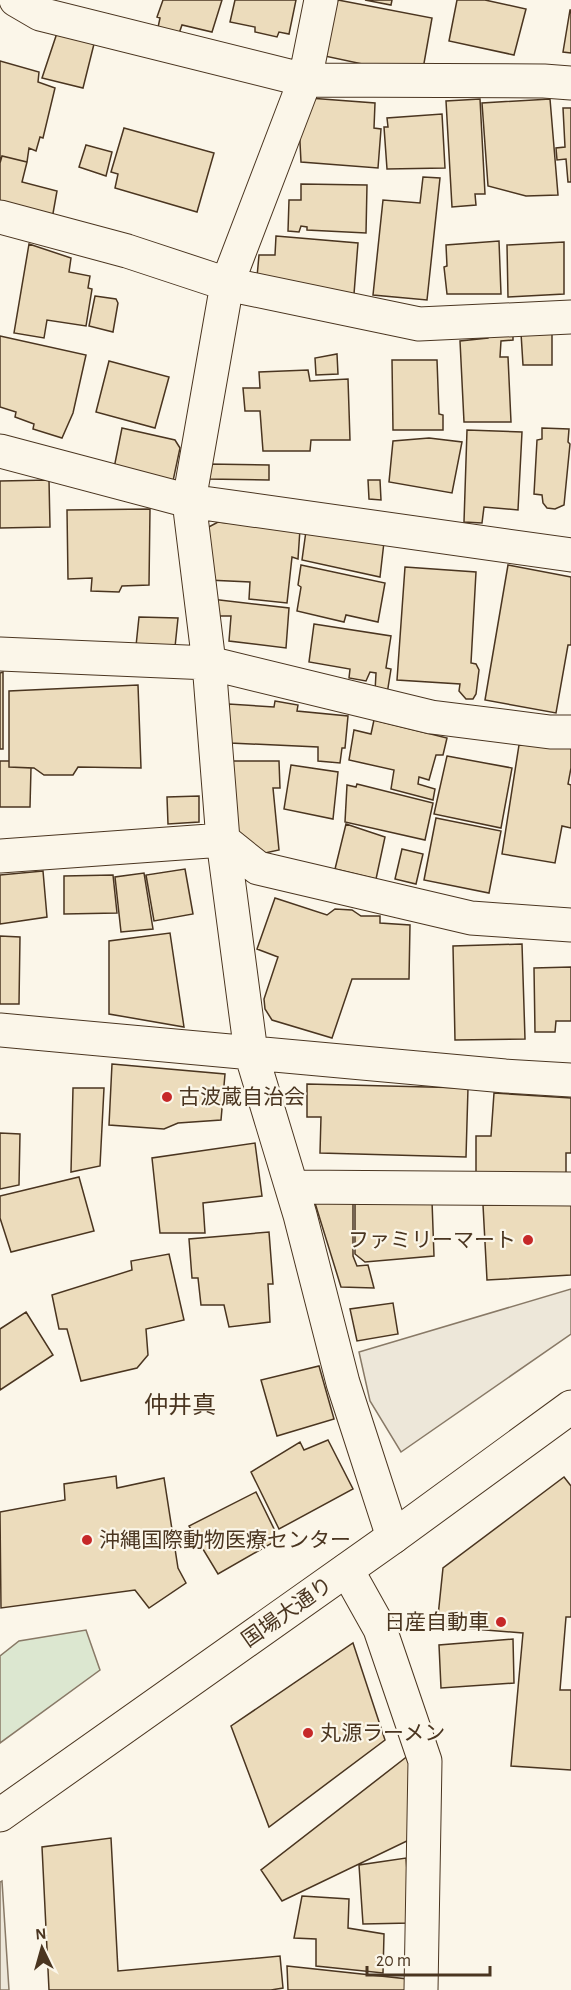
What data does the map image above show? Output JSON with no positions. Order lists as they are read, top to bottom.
{
  "streets": {
    "main road": ["国場大通り"]
  },
  "districts": ["仲井真"],
  "places": [
    "古波蔵自治会",
    "ファミリーマート",
    "沖縄国際動物医療センター",
    "日産自動車",
    "丸源ラーメン"
  ],
  "scale_bar": "20 m",
  "north": "top"
}
